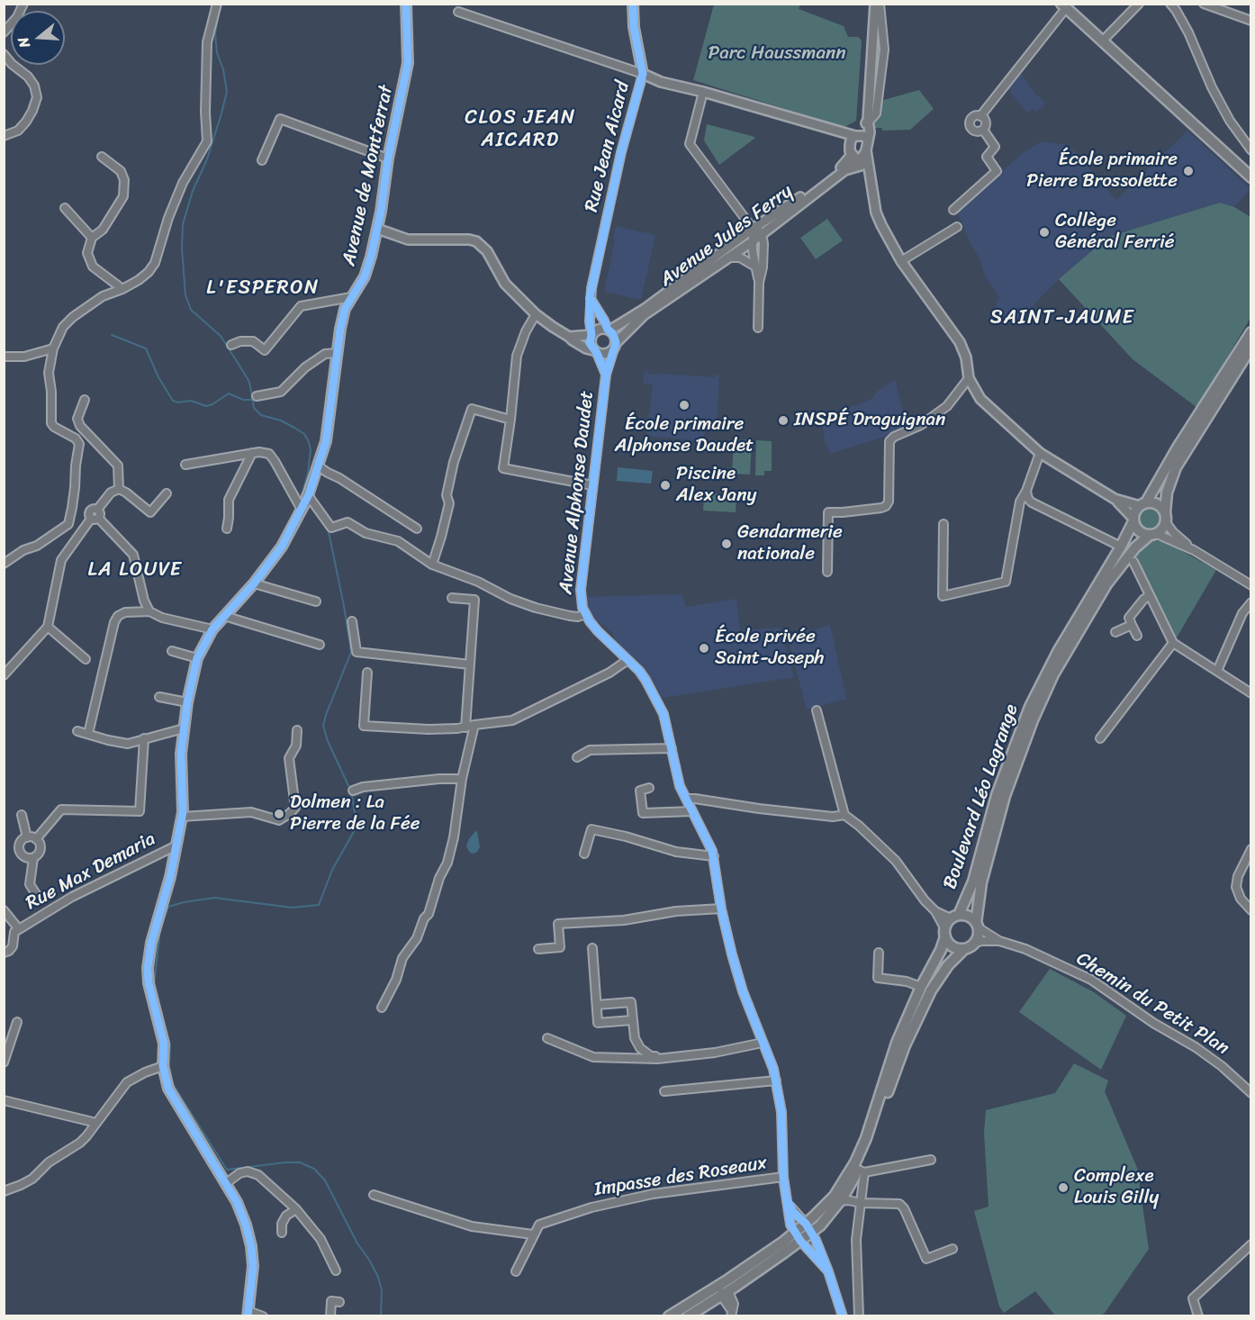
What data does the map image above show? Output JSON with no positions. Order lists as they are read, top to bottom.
{
  "streets": {
    "main road": ["Boulevard Léo Lagrange"],
    "street": [
      "Rue Jean Aicard",
      "Avenue de Montferrat",
      "Avenue Jules Ferry",
      "Avenue Alphonse Daudet",
      "Rue Max Demaria",
      "Chemin du Petit Plan",
      "Impasse des Roseaux"
    ]
  },
  "crossings": [
    ["Rue Jean Aicard", "Avenue Jules Ferry"],
    ["Rue Jean Aicard", "Avenue Alphonse Daudet"],
    ["Avenue de Montferrat", "Rue Max Demaria"],
    ["Avenue Jules Ferry", "Avenue Alphonse Daudet"],
    ["Avenue Alphonse Daudet", "Impasse des Roseaux"],
    ["Boulevard Léo Lagrange", "Chemin du Petit Plan"]
  ],
  "districts": [
    "CLOS JEAN AICARD",
    "L'ESPERON",
    "SAINT-JAUME",
    "LA LOUVE"
  ],
  "parks": ["Parc Haussmann"],
  "places": [
    "École primaire Pierre Brossolette",
    "Collège Général Ferrié",
    "École primaire Alphonse Daudet",
    "INSPÉ Draguignan",
    "Piscine Alex Jany",
    "Gendarmerie nationale",
    "École privée Saint-Joseph",
    "Dolmen : La Pierre de la Fée",
    "Complexe Louis Gilly"
  ],
  "north": "left"
}
